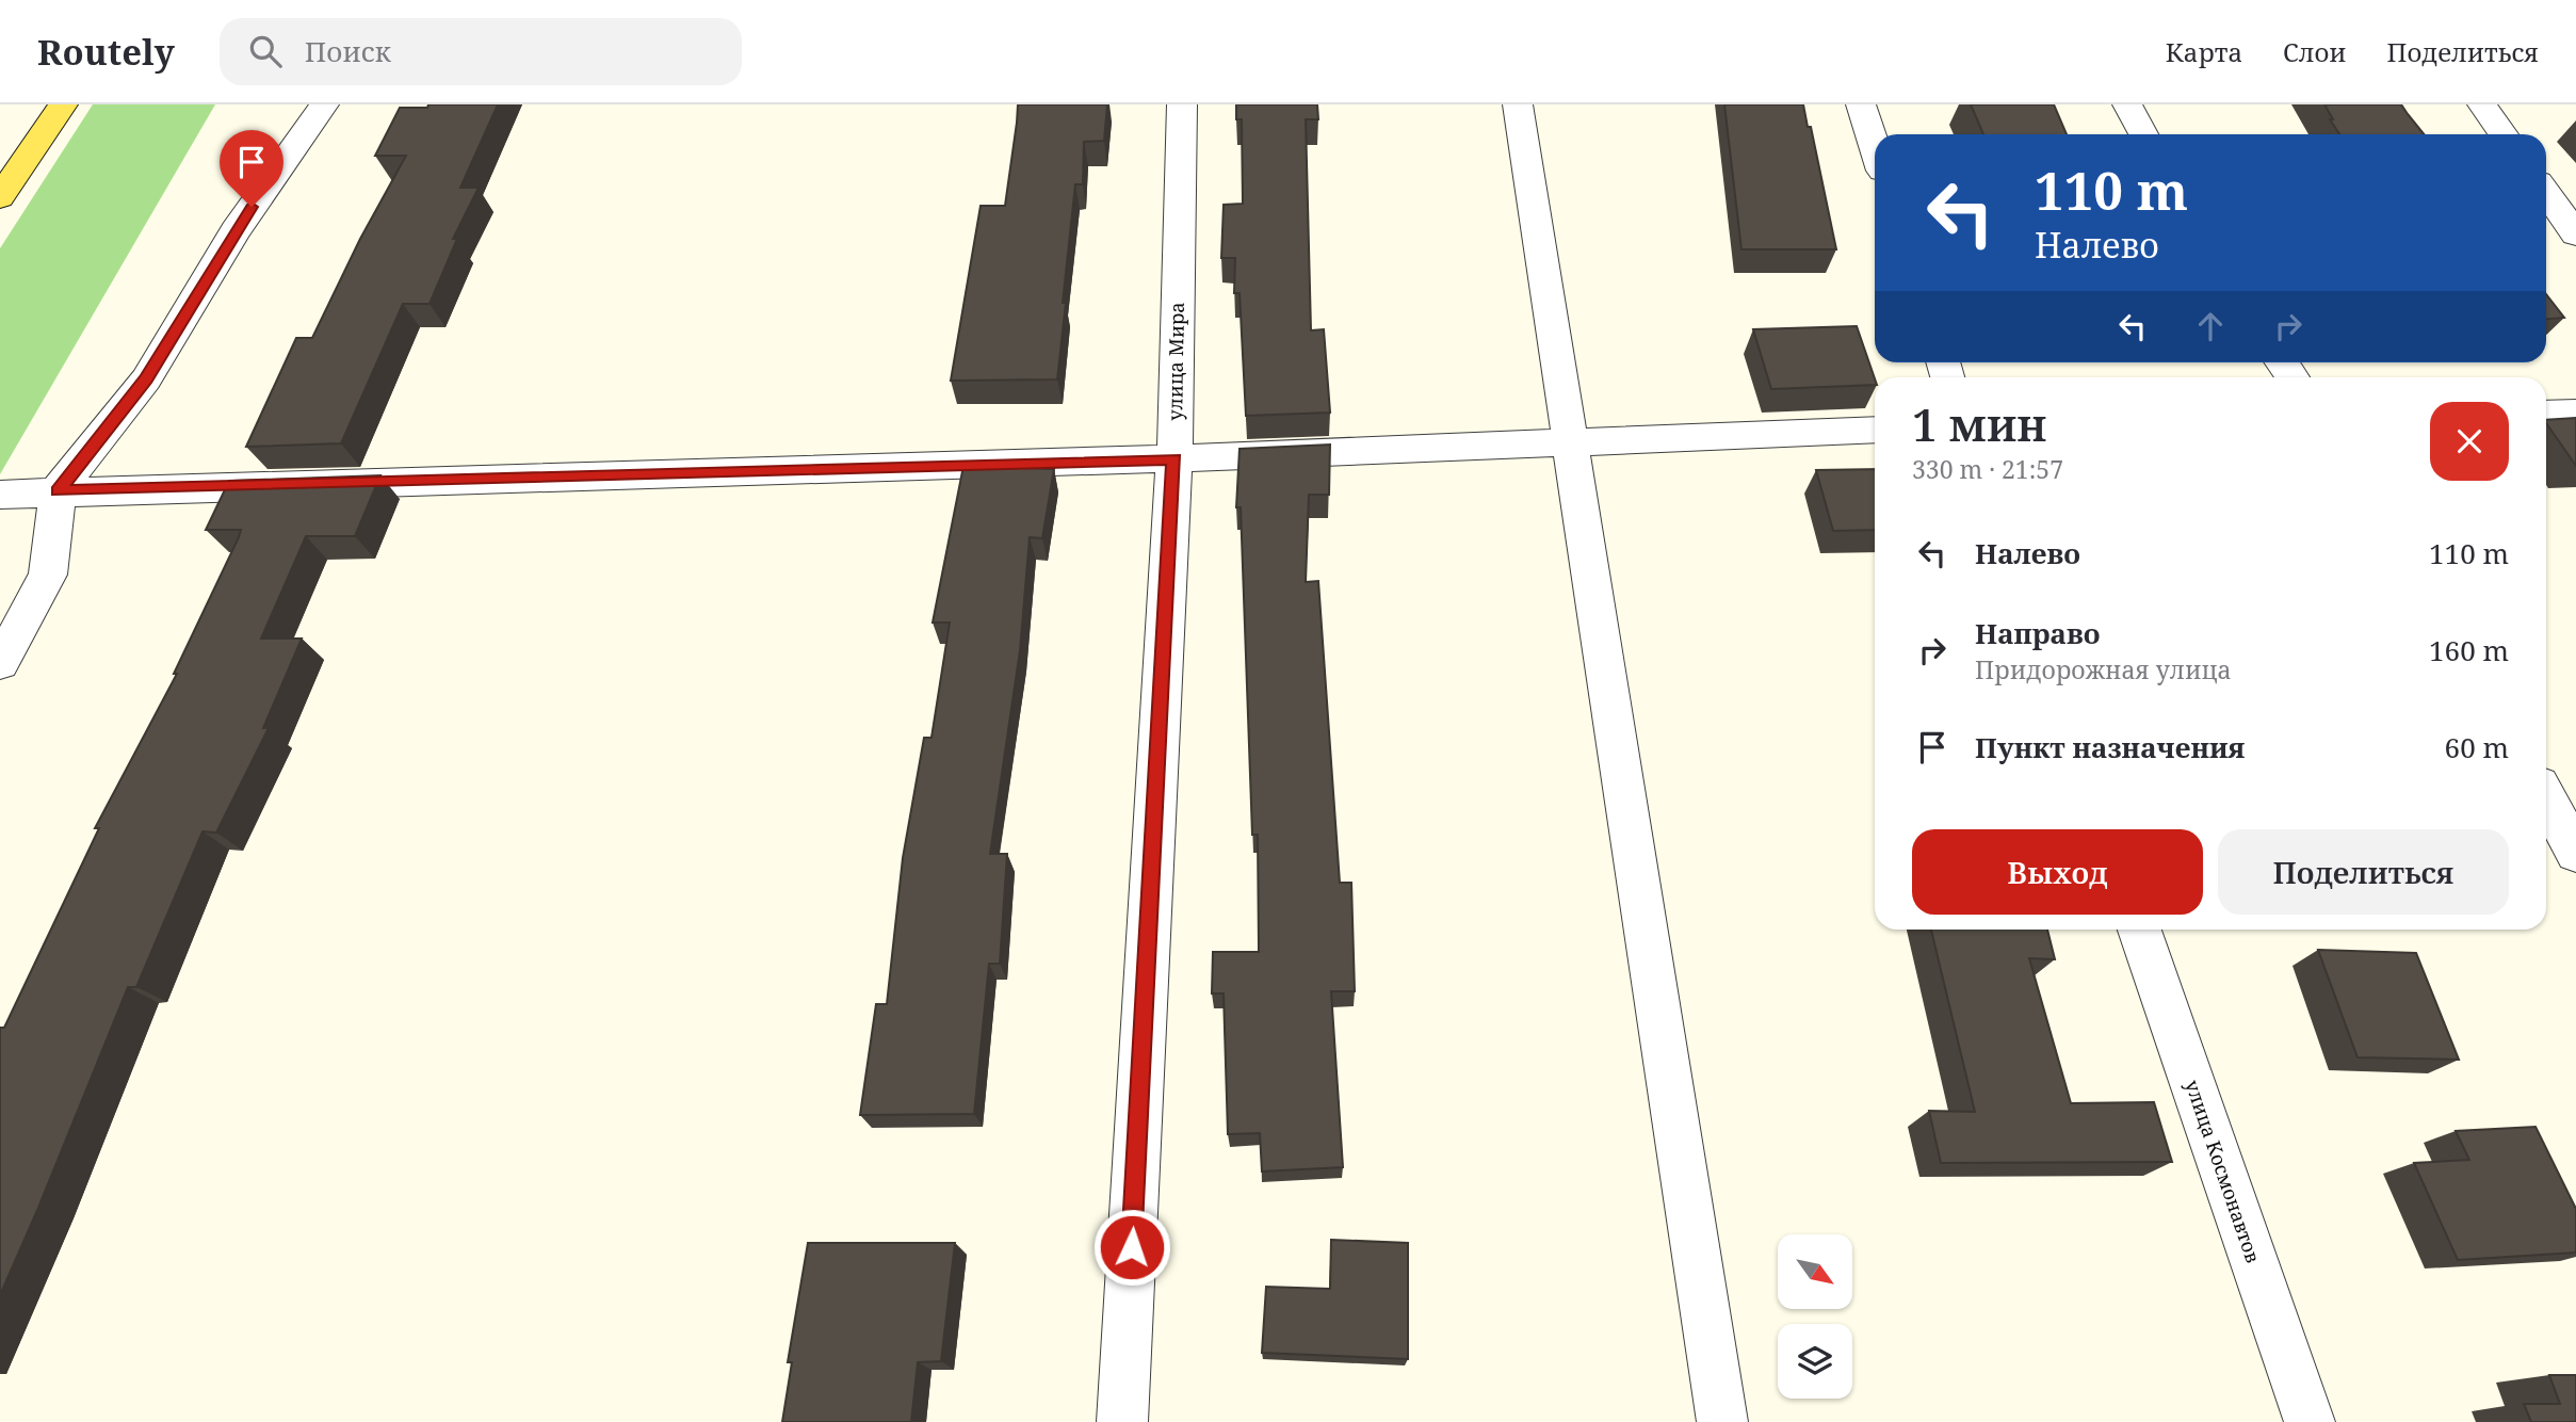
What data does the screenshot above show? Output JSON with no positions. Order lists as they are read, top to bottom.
{
  "streets": {
    "street": ["улица Мира", "улица Космонавтов"]
  },
  "north": "bottom right",
  "page": {
    "header": "Routely",
    "search": "Поиск",
    "nav": ["Карта", "Слои", "Поделиться"],
    "turn": ["110 m", "Налево"],
    "heading": ["1 мин", "330 m · 21:57"],
    "list": [
      {
        "name": "Налево",
        "value": "110 m"
      },
      {
        "name": "Направо",
        "note": "Придорожная улица",
        "value": "160 m"
      },
      {
        "name": "Пункт назначения",
        "value": "60 m"
      }
    ],
    "buttons": ["Выход", "Поделиться"]
  }
}
